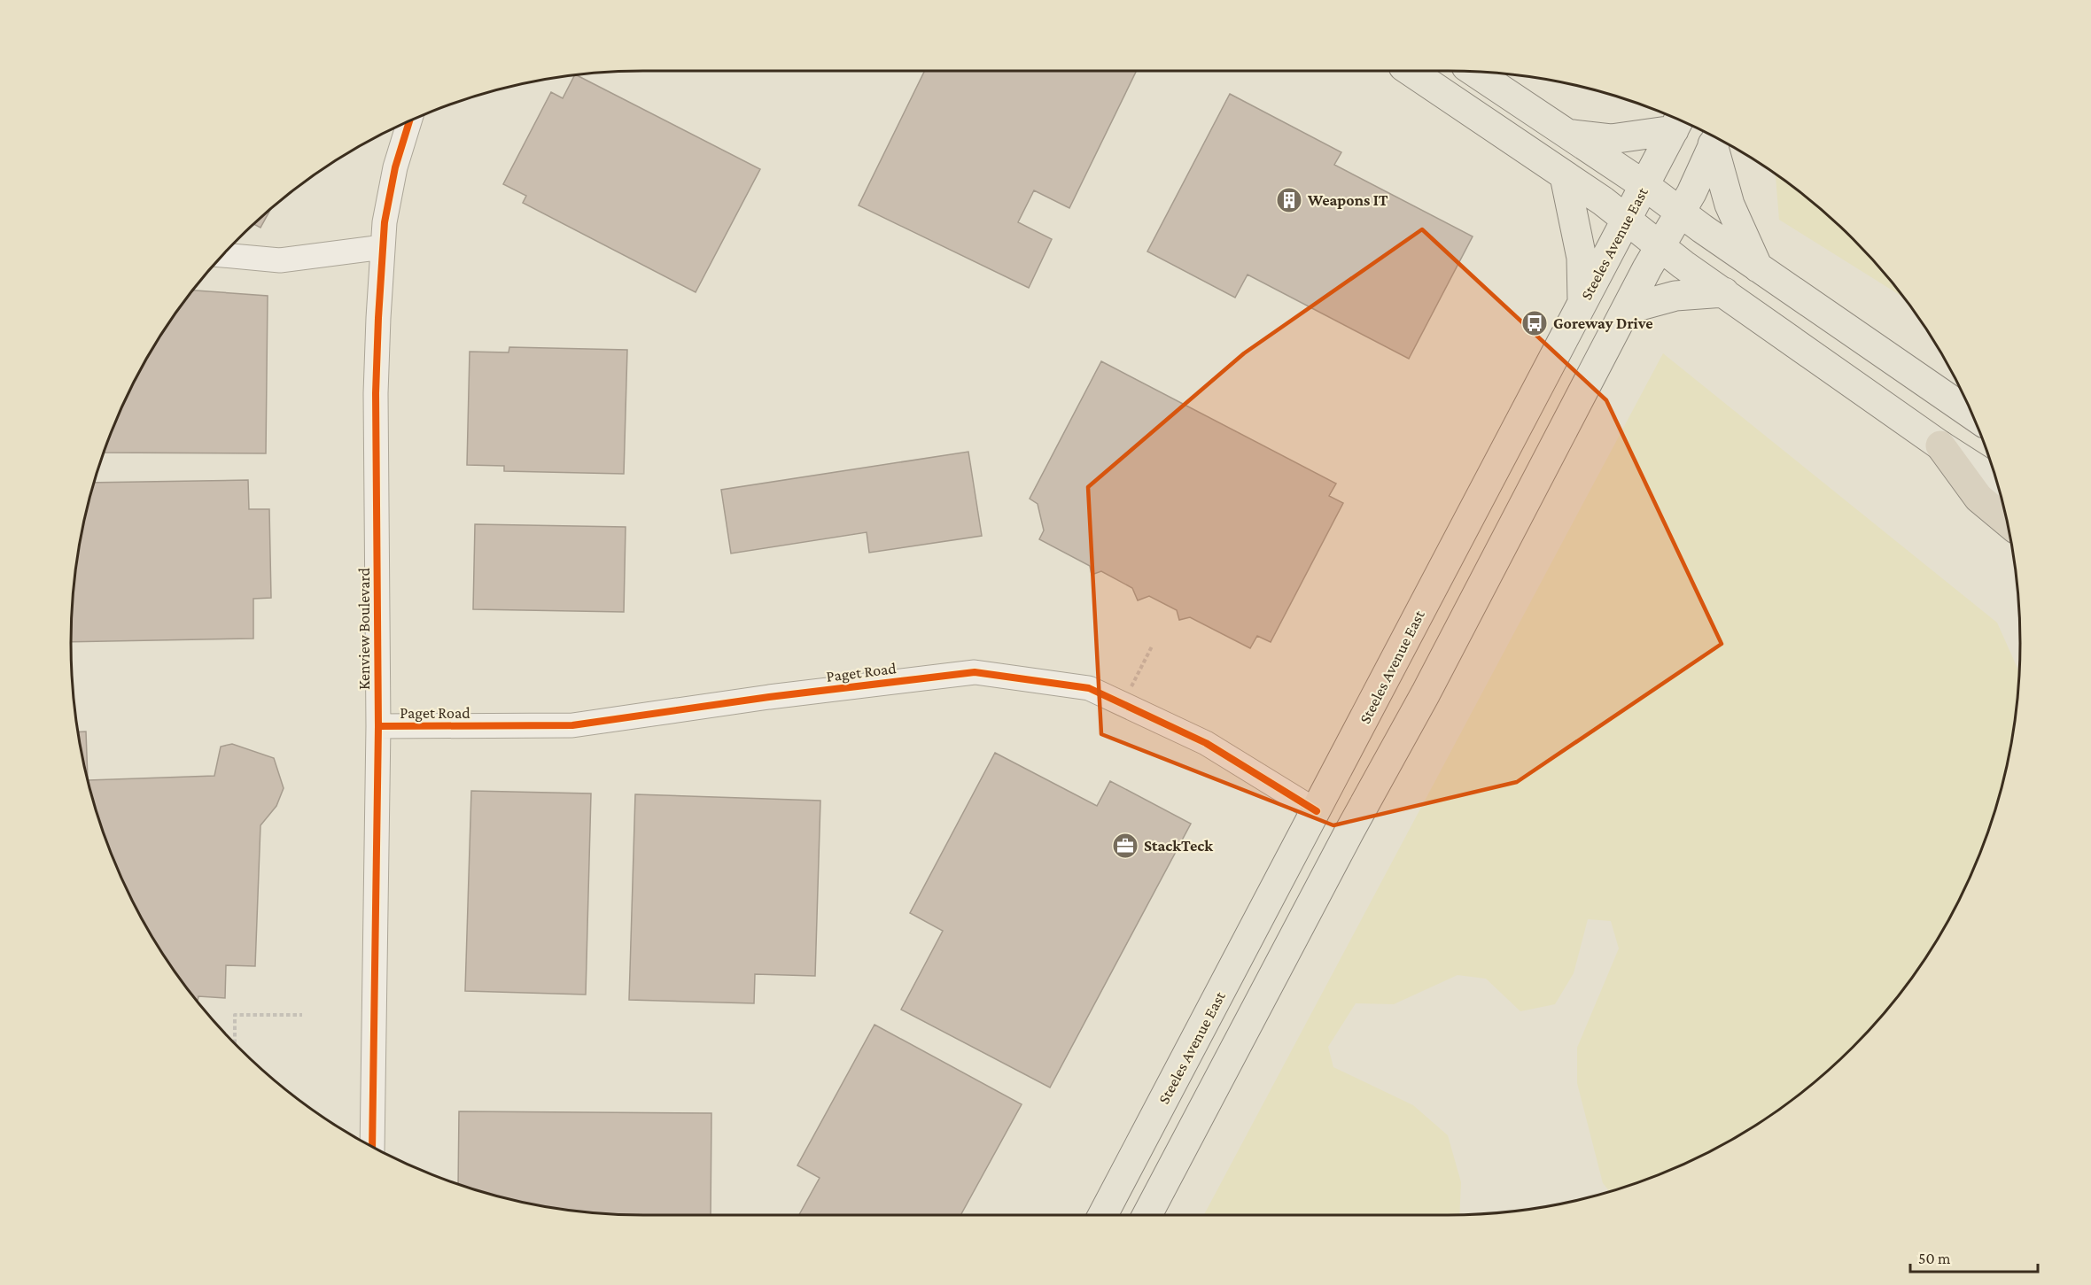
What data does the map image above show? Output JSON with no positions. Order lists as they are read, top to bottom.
{
  "streets": {
    "main road": ["Steeles Avenue East"],
    "street": ["Kenview Boulevard", "Paget Road"]
  },
  "crossings": [
    ["Steeles Avenue East", "Paget Road"],
    ["Kenview Boulevard", "Paget Road"]
  ],
  "places": {
    "building": ["Weapons IT"],
    "bus stop": ["Goreway Drive"],
    "office": ["StackTeck"]
  },
  "scale_bar": "50 m"
}
